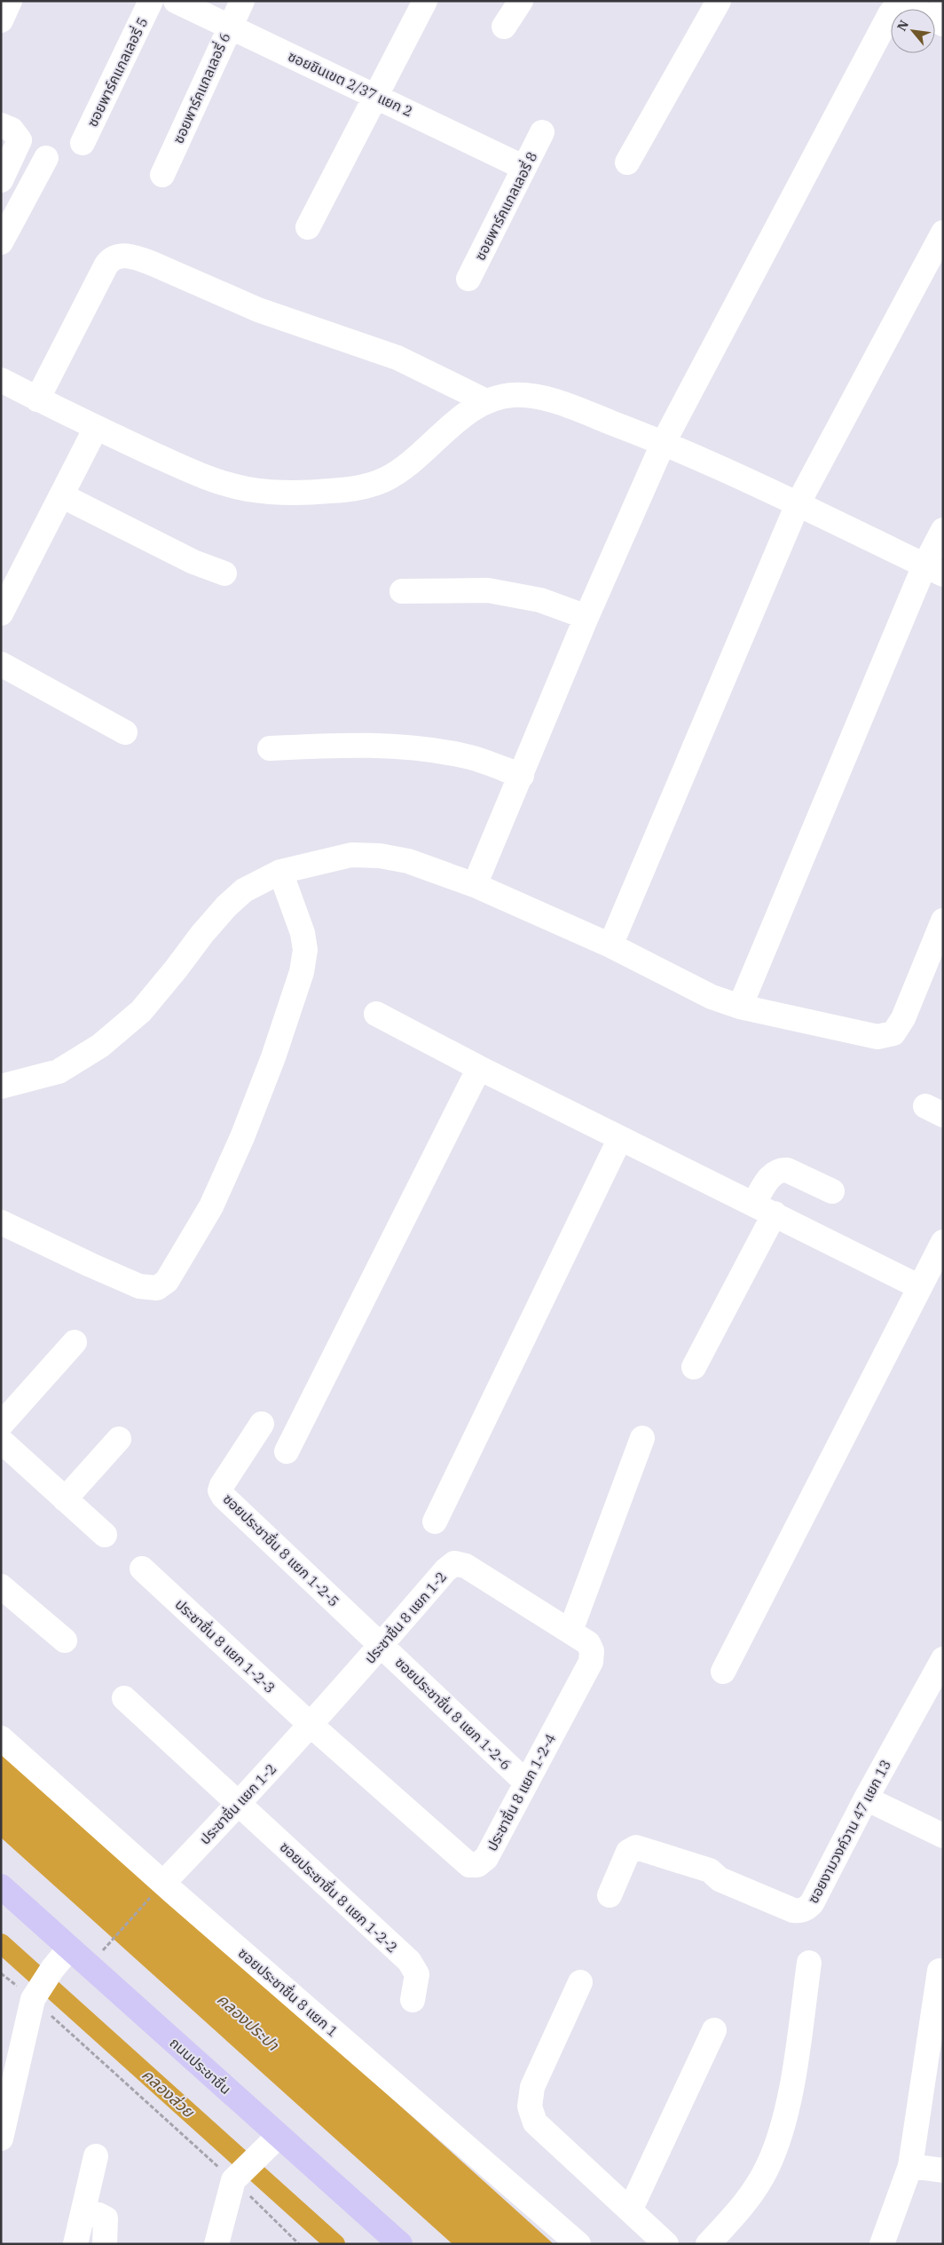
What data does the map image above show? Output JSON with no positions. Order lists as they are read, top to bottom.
{
  "streets": {
    "main road": ["ถนนประชาชื่น"],
    "street": [
      "ซอยพาร์คแกลเลอรี่ 5",
      "ซอยชินเขต 2/37 แยก 2",
      "ซอยพาร์คแกลเลอรี่ 6",
      "ซอยพาร์คแกลเลอรี่ 8",
      "ซอยประชาชื่น 8 แยก 1-2-5",
      "ประชาชื่น 8 แยก 1-2",
      "ประชาชื่น 8 แยก 1-2-3",
      "ซอยประชาชื่น 8 แยก 1-2-6",
      "ประชาชื่น 8 แยก 1-2-4",
      "ประชาชื่น แยก 1-2",
      "ซอยงามวงค์วาน 47 แยก 13",
      "ซอยประชาชื่น 8 แยก 1-2-2",
      "ซอยประชาชื่น 8 แยก 1"
    ]
  },
  "crossings": [
    ["ซอยชินเขต 2/37 แยก 2", "ซอยพาร์คแกลเลอรี่ 6"],
    ["ซอยชินเขต 2/37 แยก 2", "ซอยพาร์คแกลเลอรี่ 8"],
    ["ซอยประชาชื่น 8 แยก 1-2-5", "ประชาชื่น 8 แยก 1-2"],
    ["ซอยประชาชื่น 8 แยก 1-2-5", "ซอยประชาชื่น 8 แยก 1-2-6"],
    ["ประชาชื่น 8 แยก 1-2", "ประชาชื่น 8 แยก 1-2-3"],
    ["ประชาชื่น 8 แยก 1-2", "ซอยประชาชื่น 8 แยก 1-2-6"],
    ["ประชาชื่น 8 แยก 1-2", "ประชาชื่น 8 แยก 1-2-4"],
    ["ประชาชื่น 8 แยก 1-2", "ประชาชื่น แยก 1-2"],
    ["ประชาชื่น 8 แยก 1-2-3", "ประชาชื่น 8 แยก 1-2-4"],
    ["ประชาชื่น 8 แยก 1-2-3", "ประชาชื่น แยก 1-2"],
    ["ซอยประชาชื่น 8 แยก 1-2-6", "ประชาชื่น 8 แยก 1-2-4"],
    ["ประชาชื่น 8 แยก 1-2-4", "ประชาชื่น แยก 1-2"],
    ["ประชาชื่น แยก 1-2", "ซอยประชาชื่น 8 แยก 1-2-2"],
    ["ประชาชื่น แยก 1-2", "ซอยประชาชื่น 8 แยก 1"]
  ],
  "water": ["คลองประปา", "คลองส่วย"],
  "north": "top left"
}
